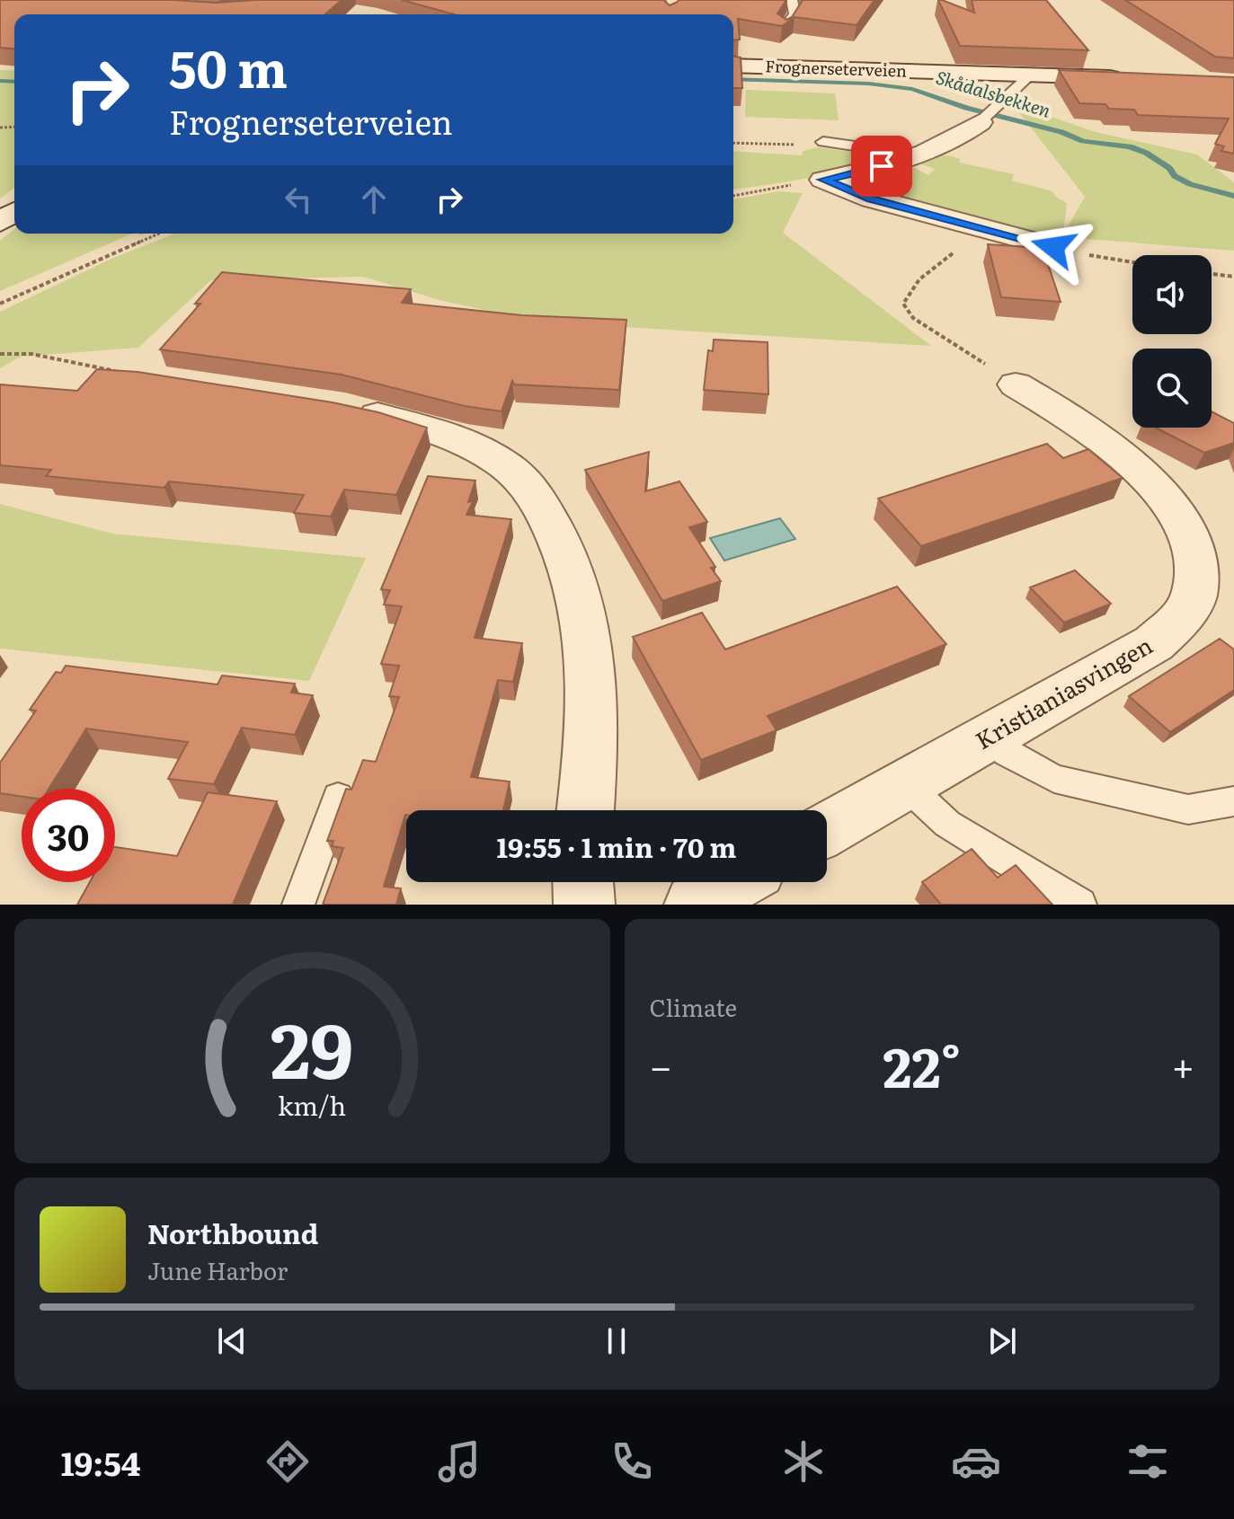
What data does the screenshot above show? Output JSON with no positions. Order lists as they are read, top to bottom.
{
  "streets": {
    "street": ["Frognerseterveien", "Kristianiasvingen"]
  },
  "water": ["Skådalsbekken"],
  "page": {
    "turn": ["50 m", "Frognerseterveien"],
    "limit": "30",
    "trip": "19:55 · 1 min · 70 m",
    "tile": "Climate",
    "heat": ["−", "22°", "+"],
    "song": ["Northbound", "June Harbor"],
    "tabs": "19:54",
    "gauge": ["29", "km/h"]
  }
}
